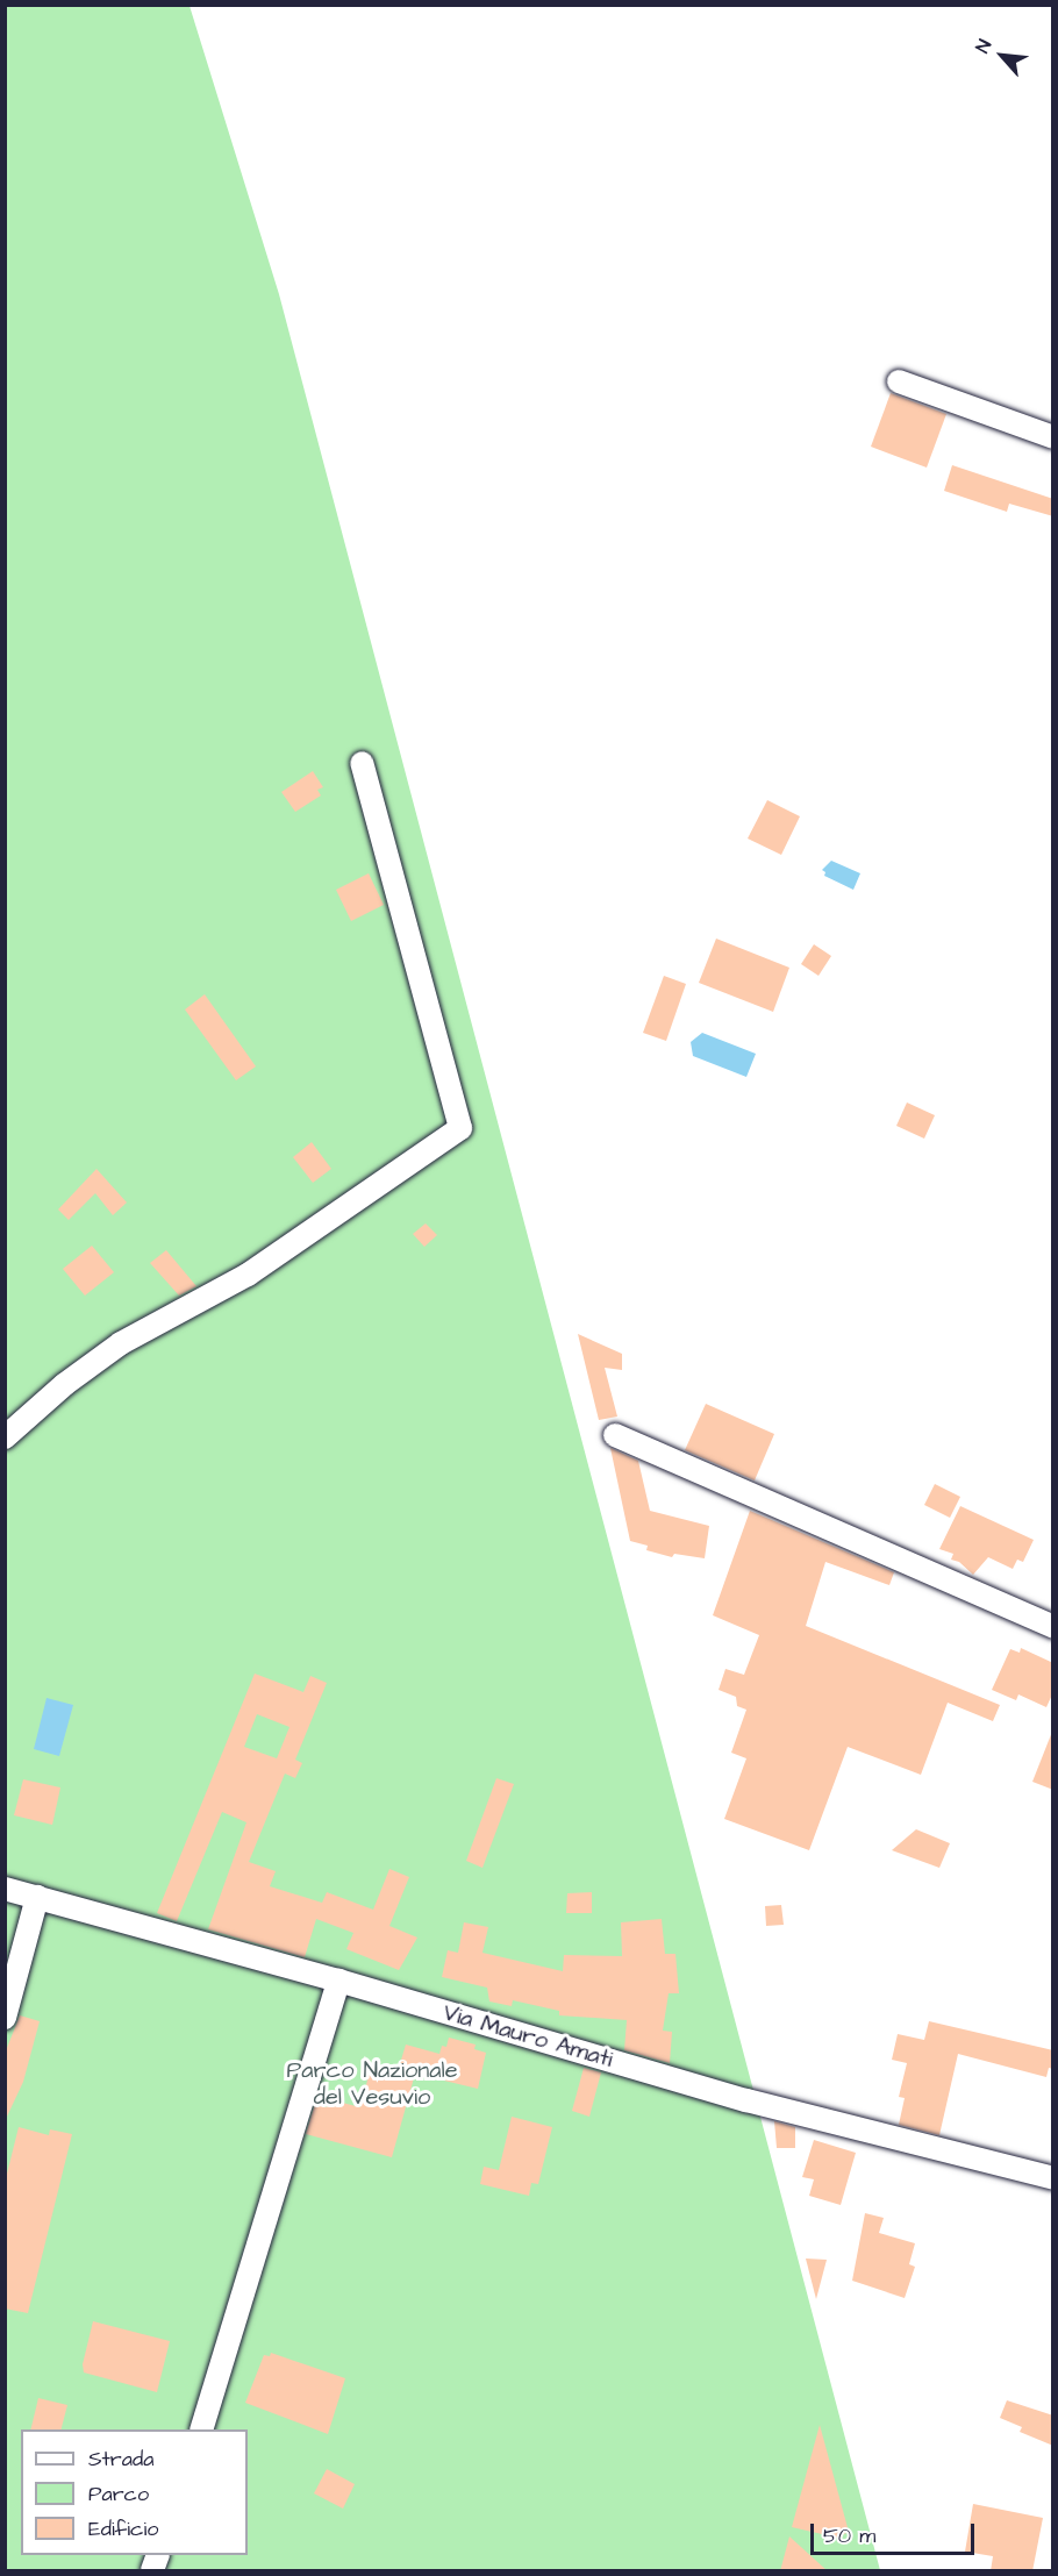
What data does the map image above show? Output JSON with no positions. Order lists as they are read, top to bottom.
{
  "streets": {
    "street": ["Via Mauro Amati"]
  },
  "parks": ["Parco Nazionale del Vesuvio"],
  "legend": ["Strada", "Parco", "Edificio"],
  "scale_bar": "50 m",
  "north": "top left"
}
